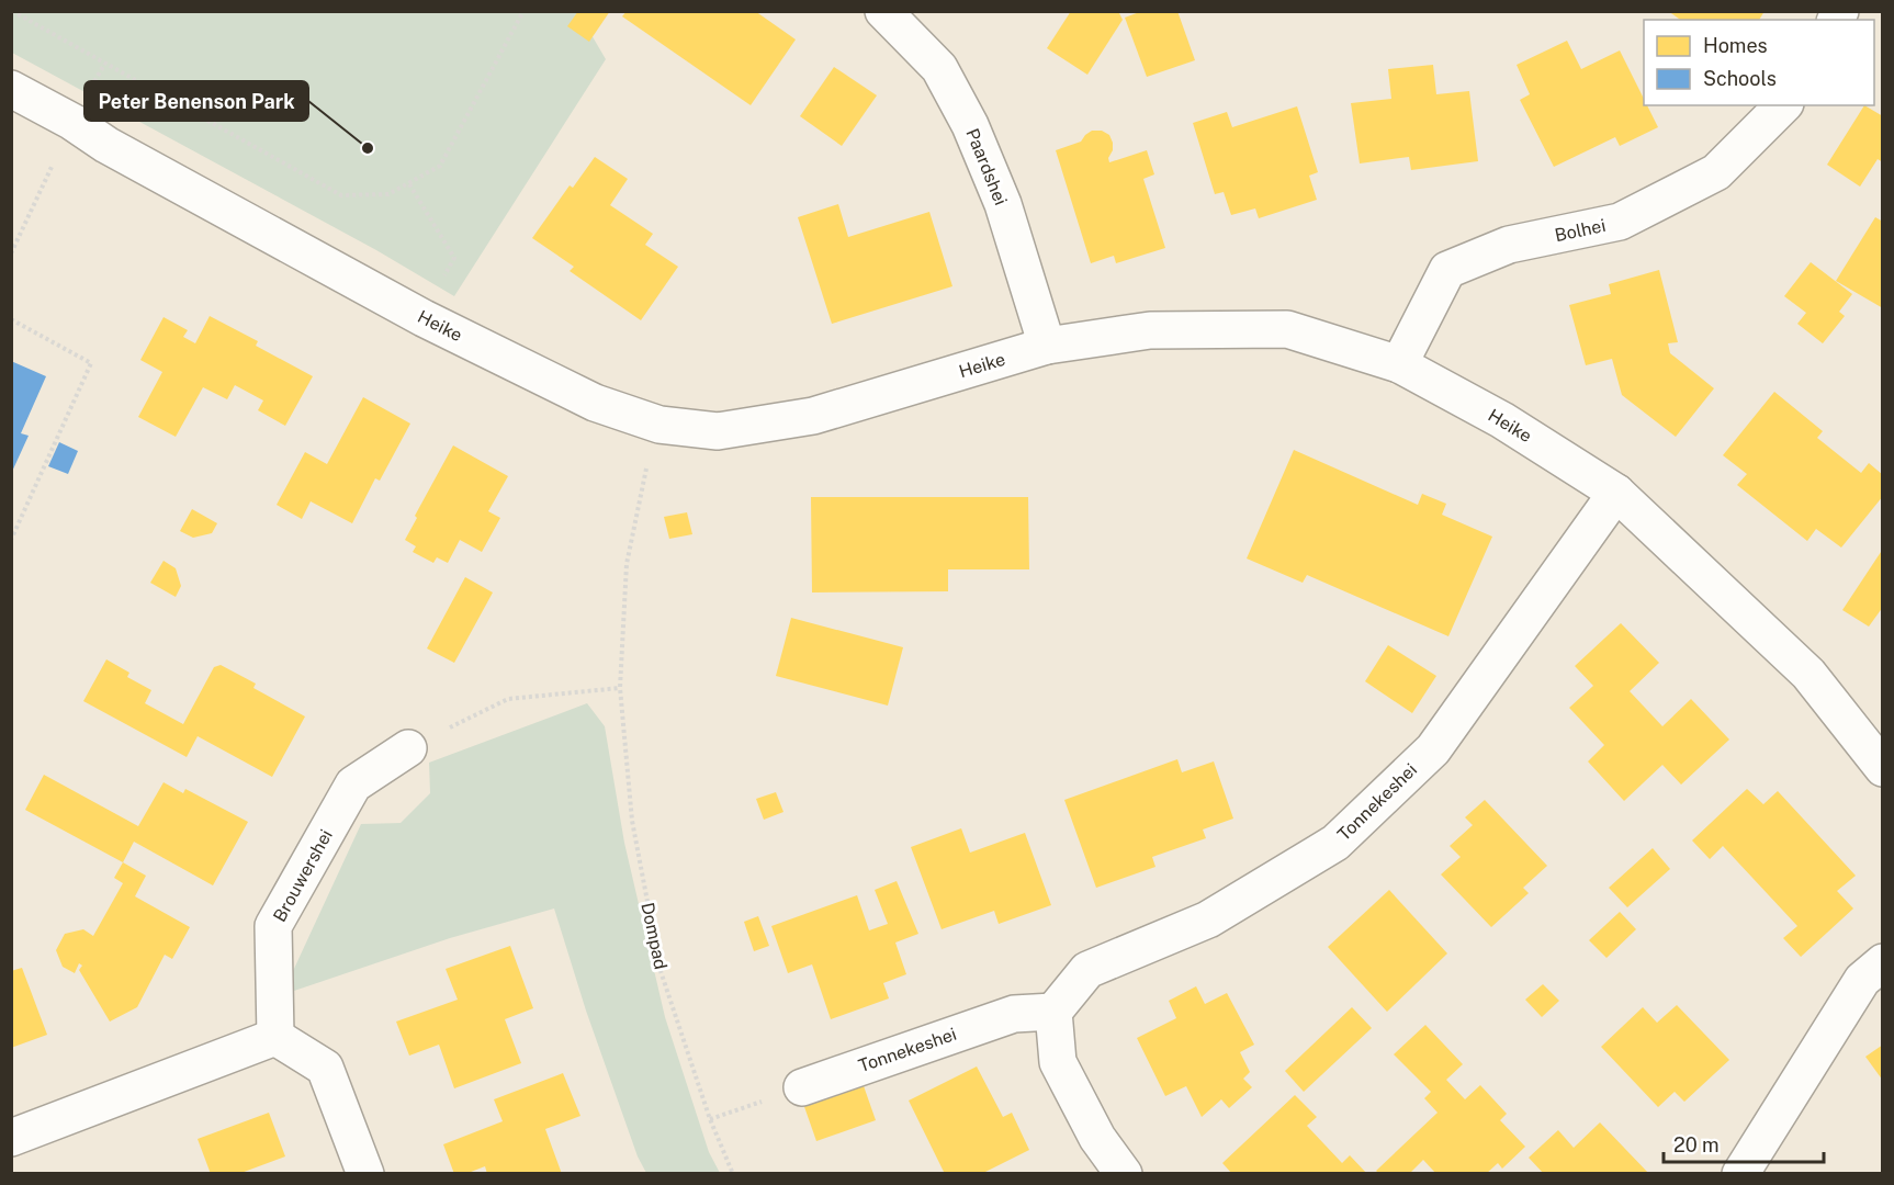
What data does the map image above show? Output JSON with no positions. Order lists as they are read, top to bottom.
{
  "streets": {
    "street": [
      "Paardshei",
      "Bolhei",
      "Heike",
      "Tonnekeshei",
      "Brouwershei"
    ],
    "path": ["Dompad"]
  },
  "crossings": [
    ["Paardshei", "Heike"],
    ["Bolhei", "Heike"],
    ["Heike", "Tonnekeshei"],
    ["Heike", "Dompad"]
  ],
  "places": ["Peter Benenson Park"],
  "legend": ["Homes", "Schools"],
  "scale_bar": "20 m"
}
